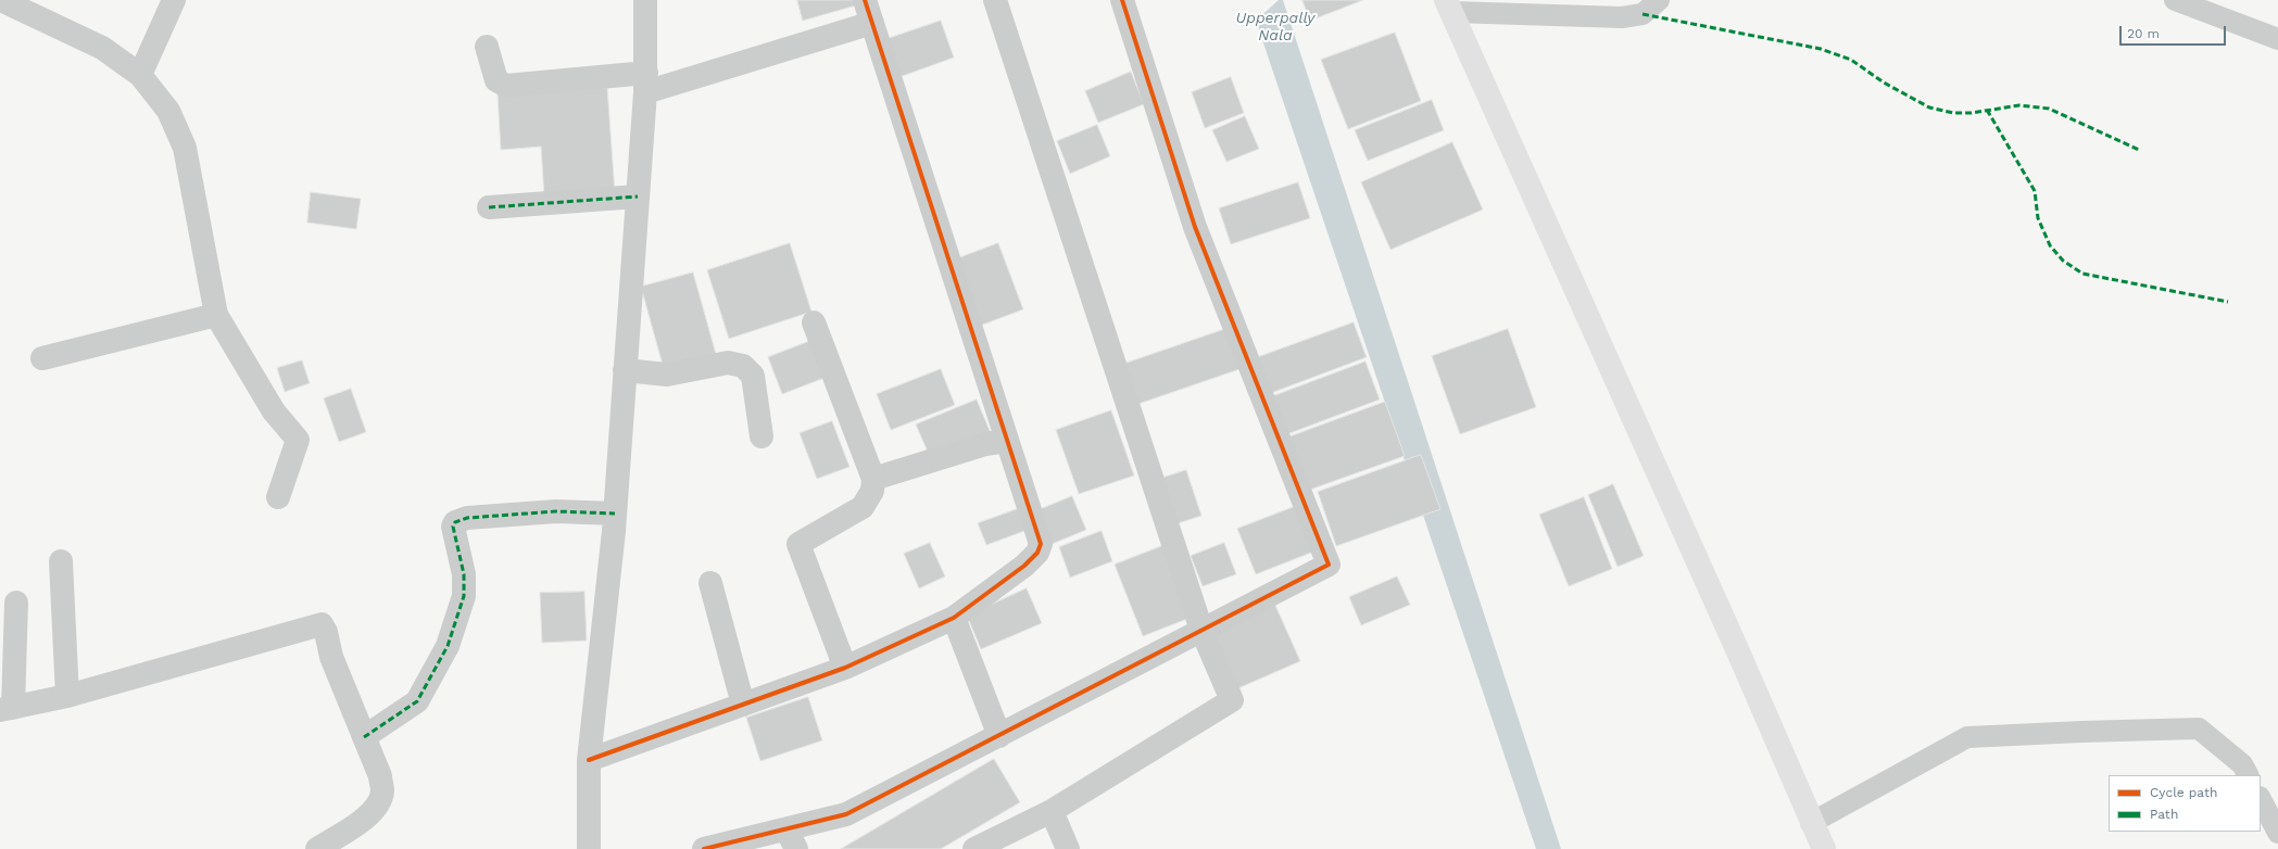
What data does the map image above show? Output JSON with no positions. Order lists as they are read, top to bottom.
{
  "water": ["Upperpally Nala"],
  "legend": ["Cycle path", "Path"],
  "scale_bar": "20 m"
}
